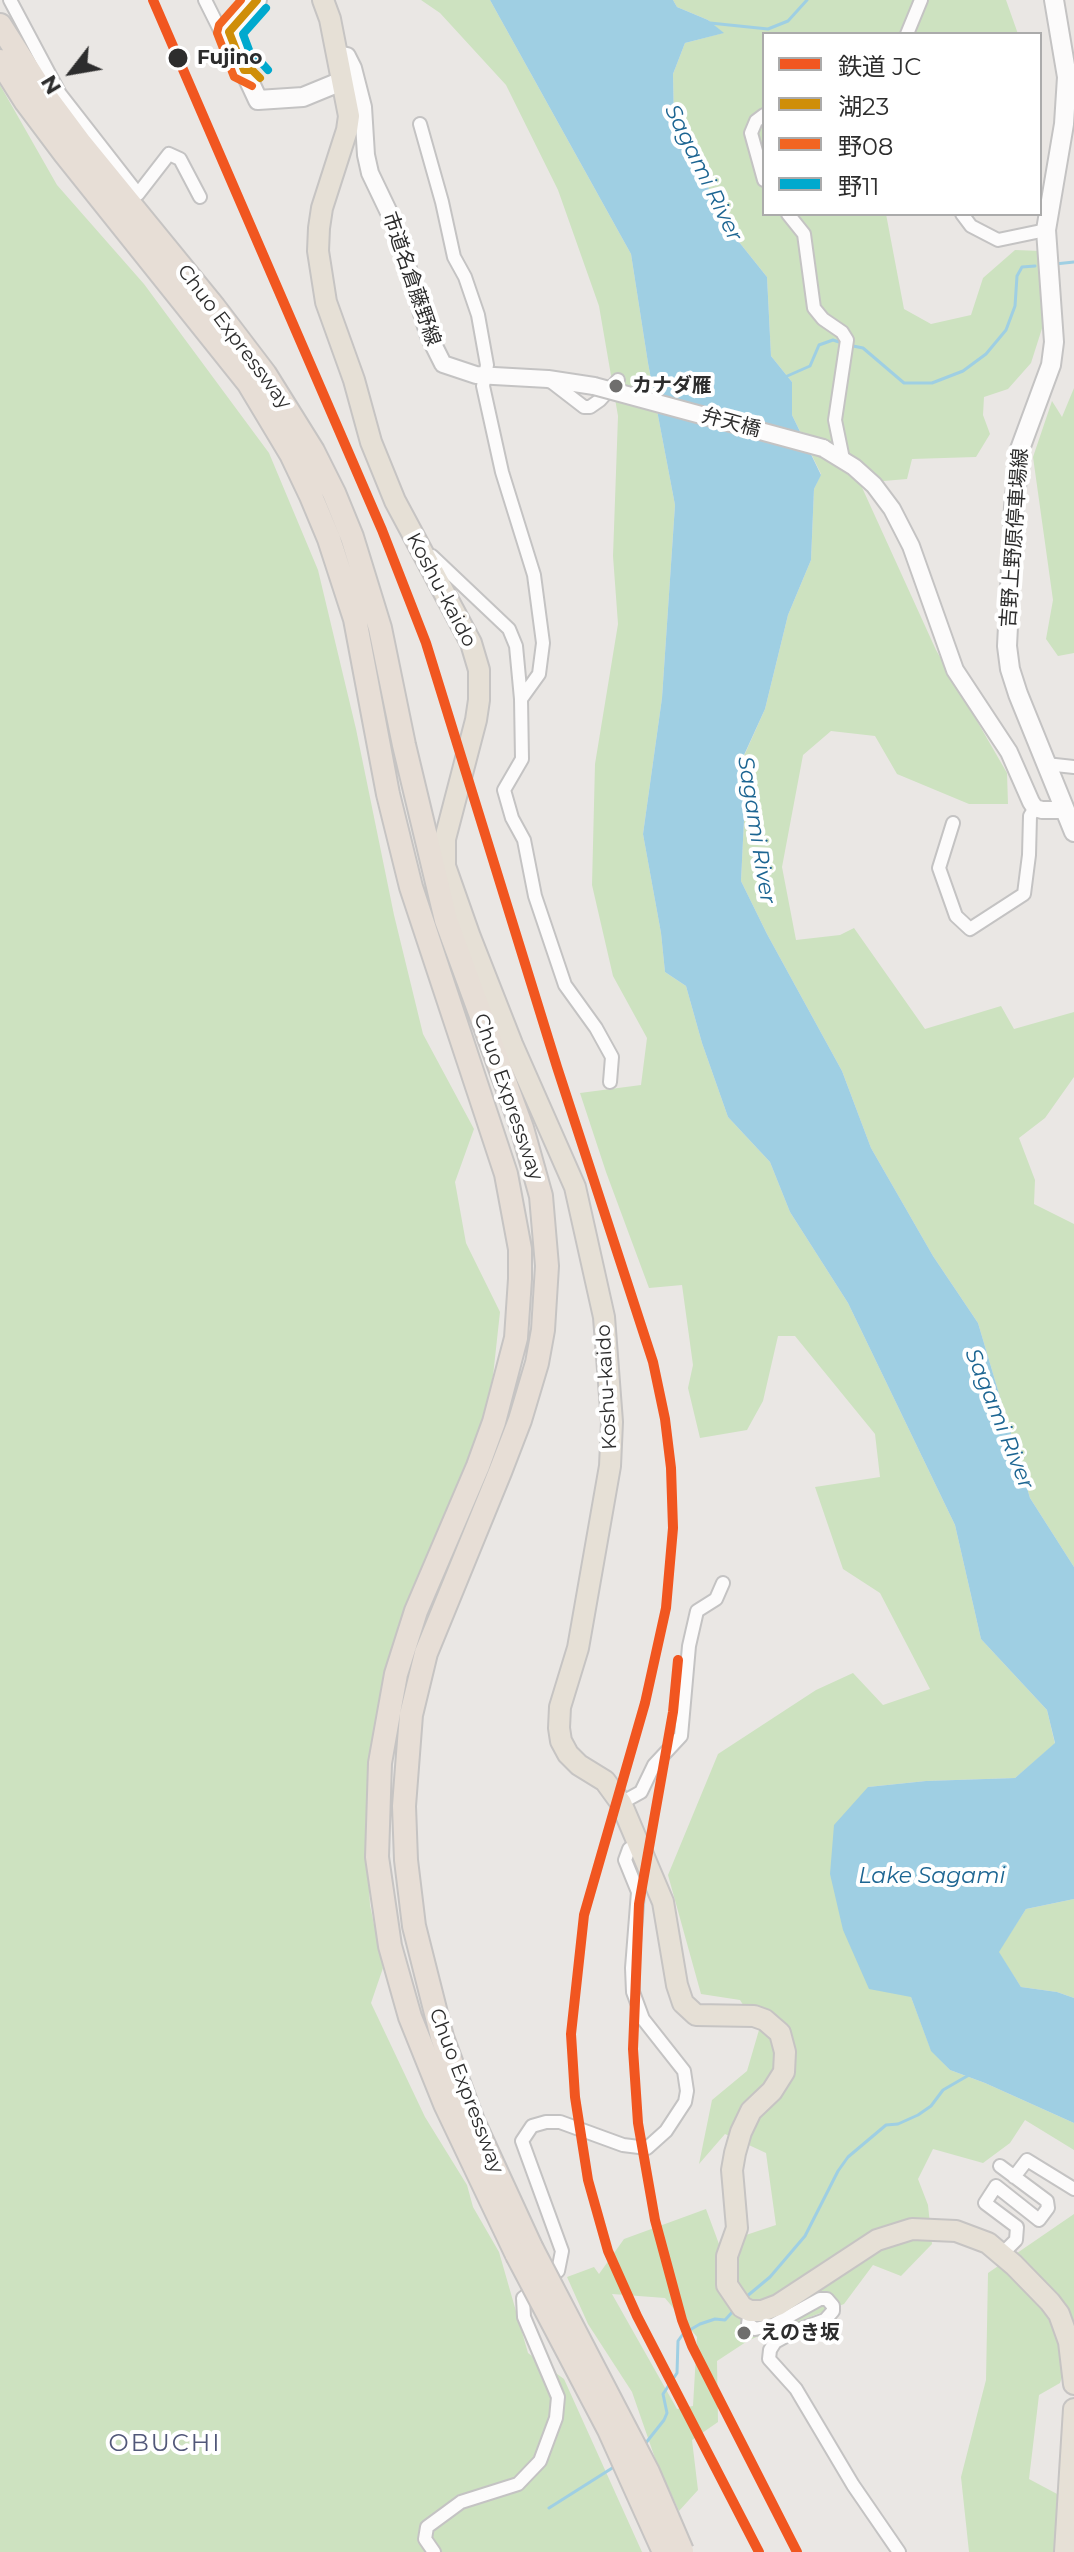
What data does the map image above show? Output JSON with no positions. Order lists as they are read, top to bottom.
{
  "streets": {
    "highway": ["Chuo Expressway", "Koshu-kaido"],
    "main road": ["吉野上野原停車場線"],
    "street": ["市道名倉藤野線", "弁天橋"]
  },
  "crossings": [
    ["市道名倉藤野線", "弁天橋"],
    ["市道名倉藤野線", "Koshu-kaido"]
  ],
  "districts": ["OBUCHI"],
  "water": ["Sagami River", "Lake Sagami"],
  "places": ["Fujino", "カナダ雁", "えのき坂"],
  "lines": [
    "rail line JC",
    "transit line 湖23",
    "transit line 野08",
    "transit line 野11"
  ],
  "legend": [
    "鉄道 JC",
    "湖23",
    "野08",
    "野11"
  ],
  "north": "bottom left"
}
